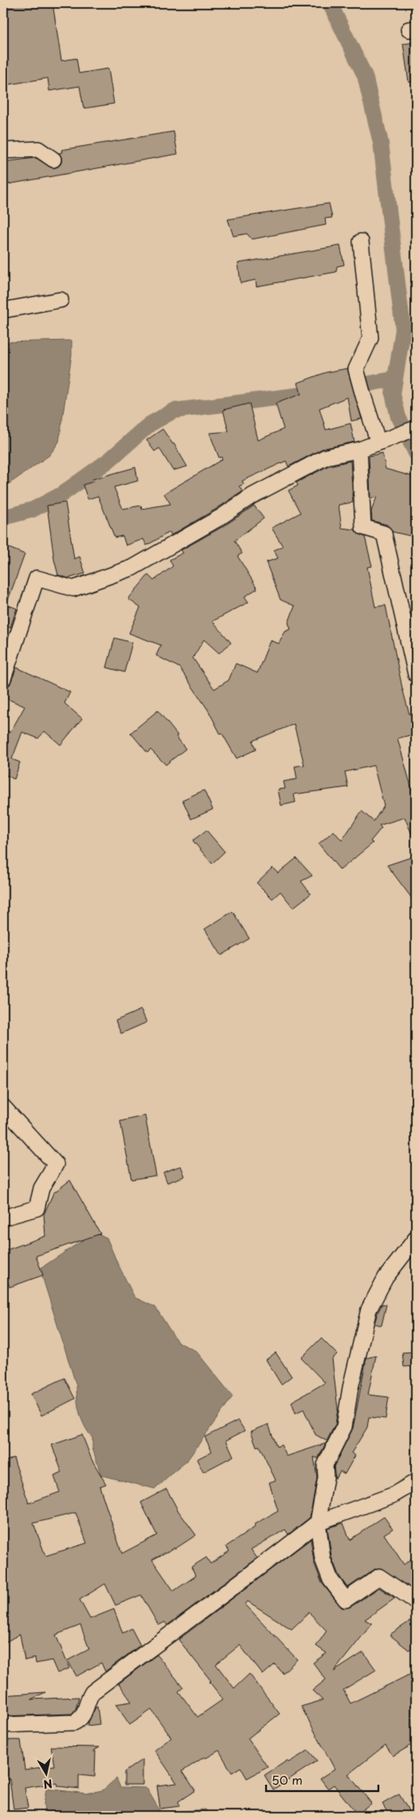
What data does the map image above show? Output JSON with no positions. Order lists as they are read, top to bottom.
{
  "scale_bar": "50 m",
  "north": "bottom"
}
